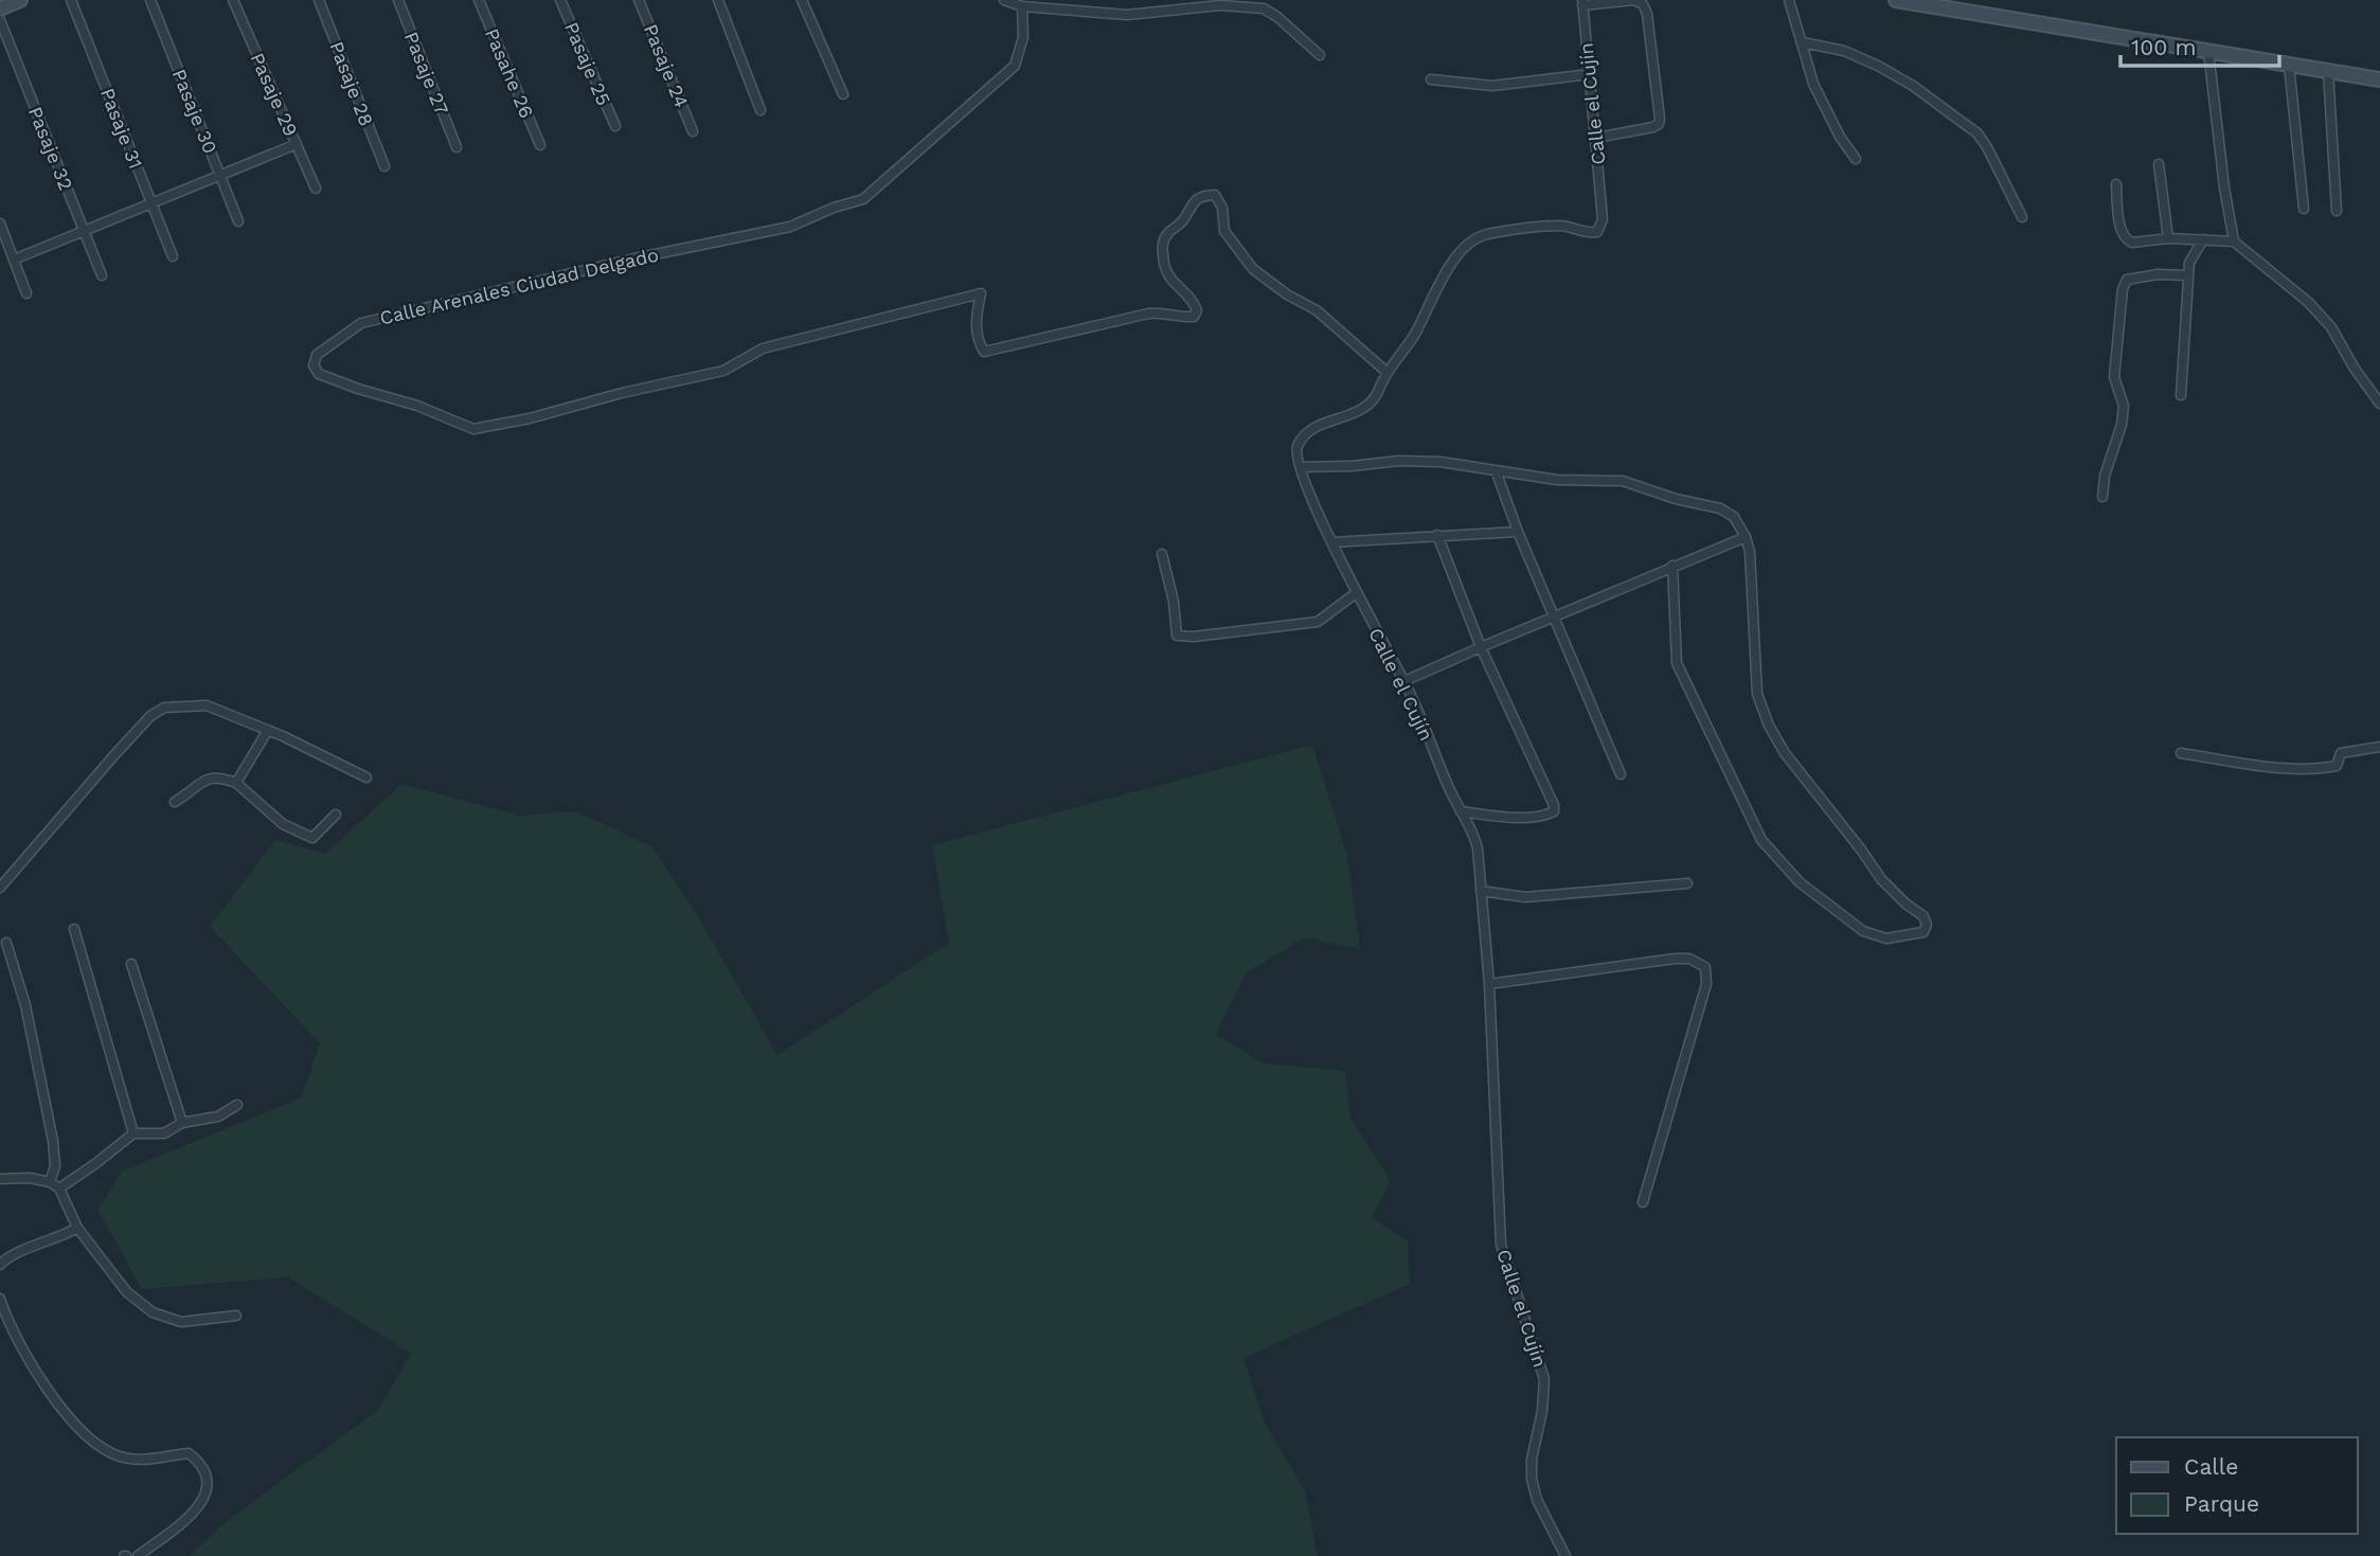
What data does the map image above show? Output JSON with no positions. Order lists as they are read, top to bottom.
{
  "streets": {
    "street": [
      "Pasaje 25",
      "Pasaje 24",
      "Pasaje 27",
      "Pasahe 26",
      "Pasaje 28",
      "Pasaje 29",
      "Calle el Cujín",
      "Pasaje 30",
      "Pasaje 31",
      "Pasaje 32",
      "Calle Arenales Ciudad Delgado"
    ]
  },
  "crossings": [
    ["Calle el Cujín", "Calle Arenales Ciudad Delgado"]
  ],
  "legend": ["Calle", "Parque"],
  "scale_bar": "100 m"
}
